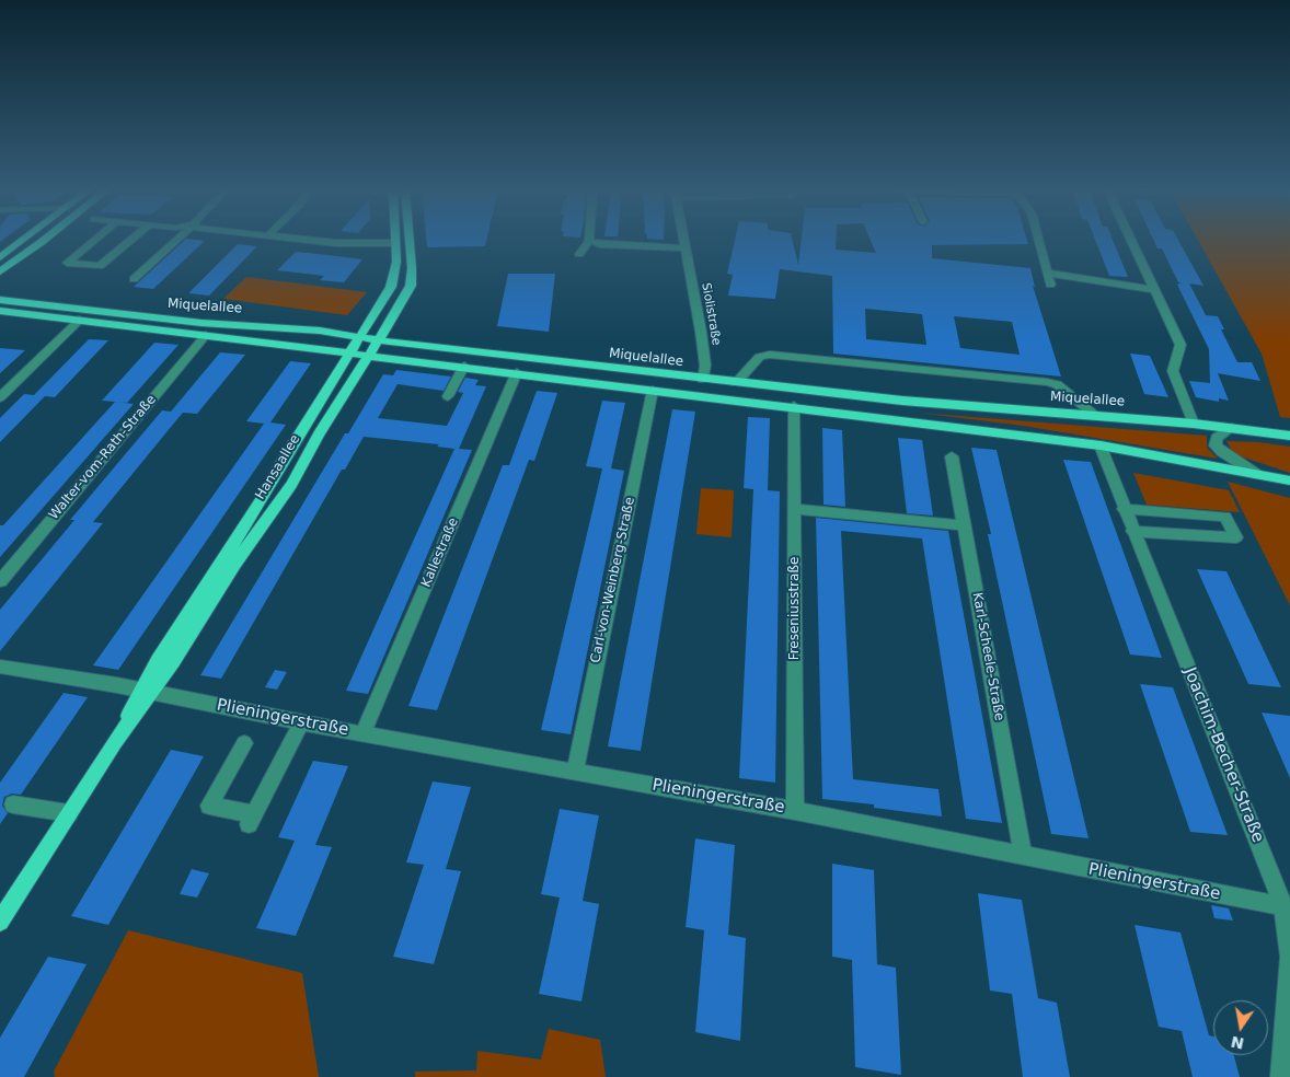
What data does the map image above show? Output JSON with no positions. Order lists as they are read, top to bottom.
{
  "streets": {
    "main road": ["Miquelallee", "Hansaallee"],
    "street": [
      "Siolistraße",
      "Walter-vom-Rath-Straße",
      "Kallestraße",
      "Carl-von-Weinberg-Straße",
      "Freseniusstraße",
      "Karl-Scheele-Straße",
      "Plieningerstraße",
      "Joachim-Becher-Straße"
    ]
  },
  "crossings": [
    ["Miquelallee", "Siolistraße"],
    ["Miquelallee", "Walter-vom-Rath-Straße"],
    ["Miquelallee", "Hansaallee"],
    ["Miquelallee", "Kallestraße"],
    ["Miquelallee", "Carl-von-Weinberg-Straße"],
    ["Miquelallee", "Freseniusstraße"],
    ["Miquelallee", "Joachim-Becher-Straße"],
    ["Hansaallee", "Plieningerstraße"],
    ["Kallestraße", "Plieningerstraße"],
    ["Carl-von-Weinberg-Straße", "Plieningerstraße"],
    ["Freseniusstraße", "Plieningerstraße"],
    ["Karl-Scheele-Straße", "Plieningerstraße"],
    ["Plieningerstraße", "Joachim-Becher-Straße"]
  ],
  "north": "bottom"
}
